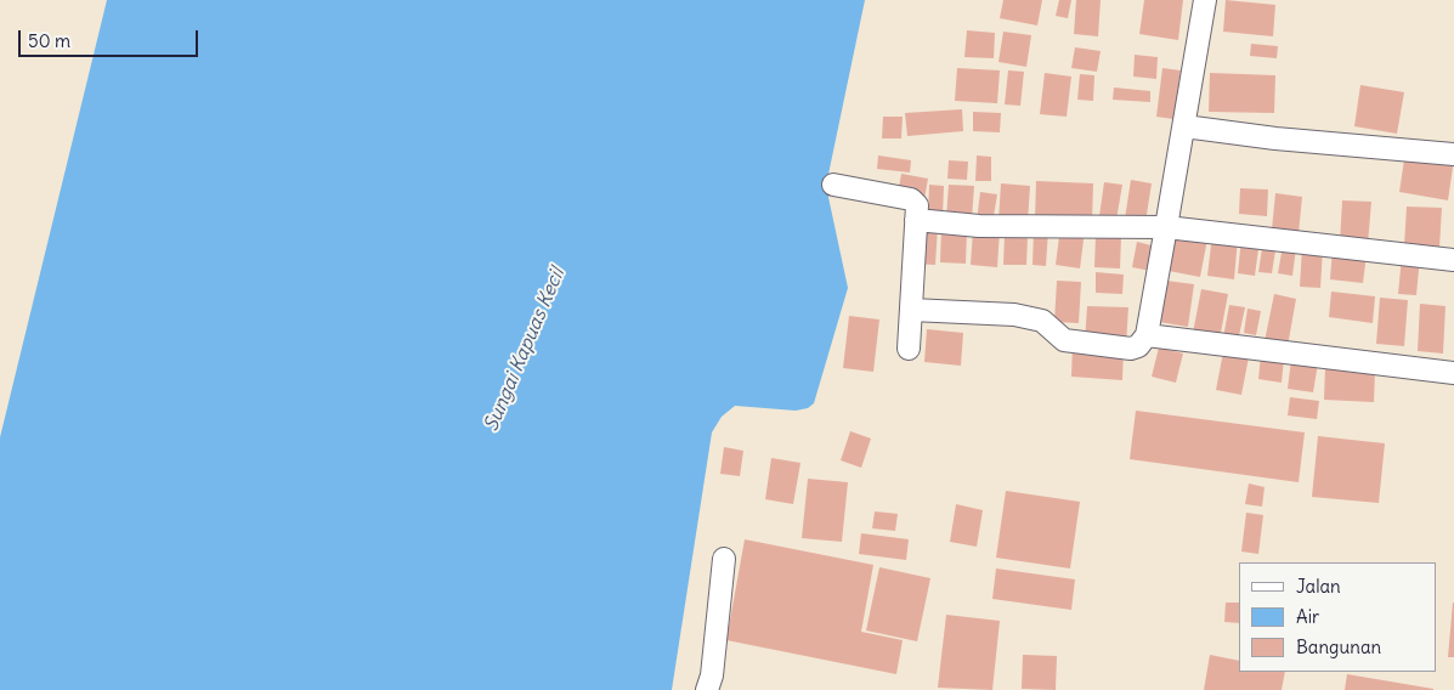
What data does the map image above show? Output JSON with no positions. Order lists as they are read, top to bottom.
{
  "water": ["Sungai Kapuas Kecil"],
  "legend": ["Jalan", "Air", "Bangunan"],
  "scale_bar": "50 m"
}
